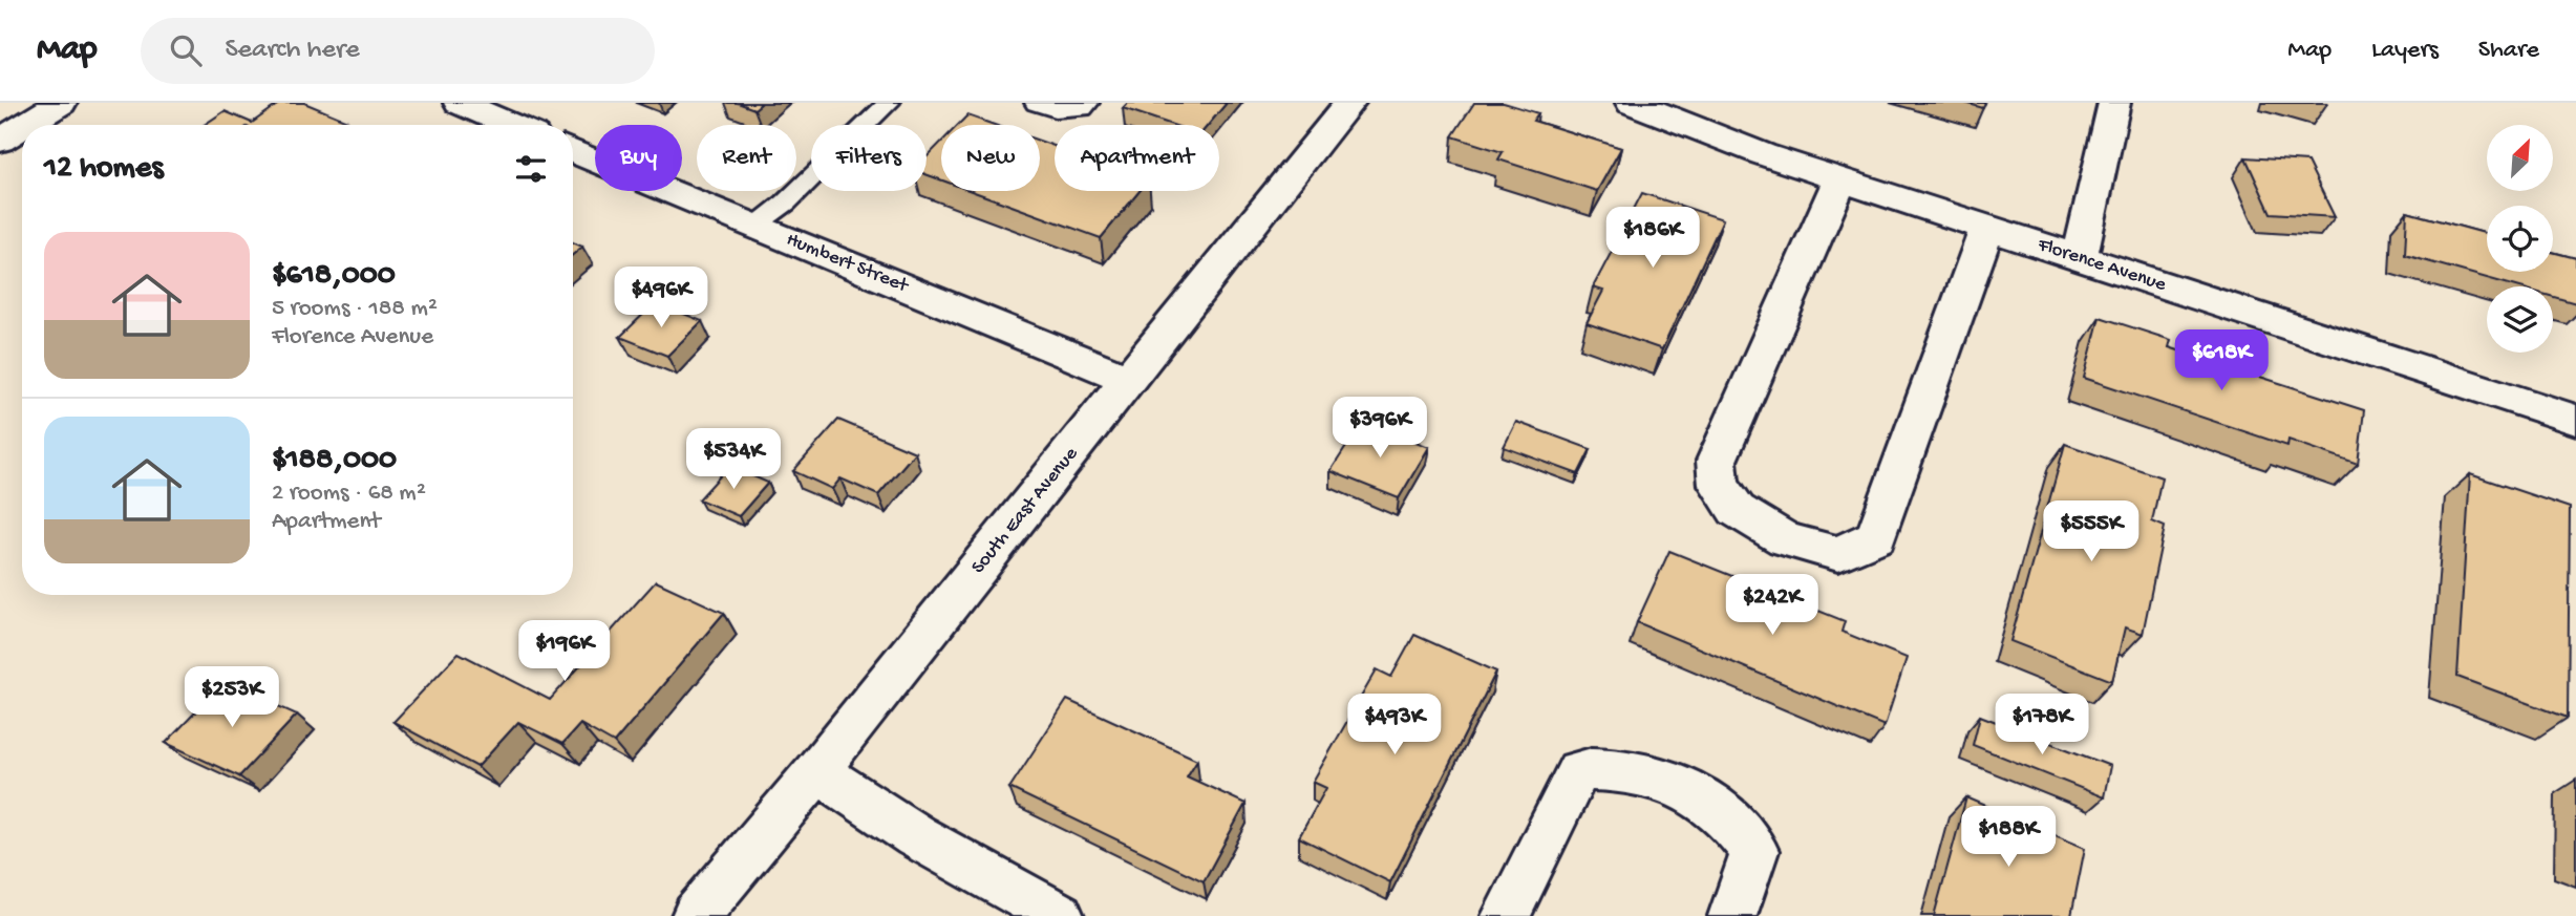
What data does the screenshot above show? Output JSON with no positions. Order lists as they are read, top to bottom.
{
  "streets": {
    "street": ["Humbert Street", "Florence Avenue", "South East Avenue"]
  },
  "crossings": [
    ["Humbert Street", "South East Avenue"]
  ],
  "north": "top right",
  "page": {
    "header": "Map",
    "search": "Search here",
    "nav": ["Map", "Layers", "Share"],
    "chip": [
      "Buy",
      "Rent",
      "Filters",
      "New",
      "Apartment"
    ],
    "heading": "12 homes",
    "price": [
      "$186K",
      "$496K",
      "$618K",
      "$396K",
      "$534K",
      "$555K",
      "$242K",
      "$196K",
      "$253K",
      "$493K",
      "$178K",
      "$188K"
    ],
    "list": [
      {
        "name": "$618,000",
        "note": "5 rooms · 188 m² · Florence Avenue"
      },
      {
        "name": "$188,000",
        "note": "2 rooms · 68 m² · Apartment"
      }
    ]
  }
}
